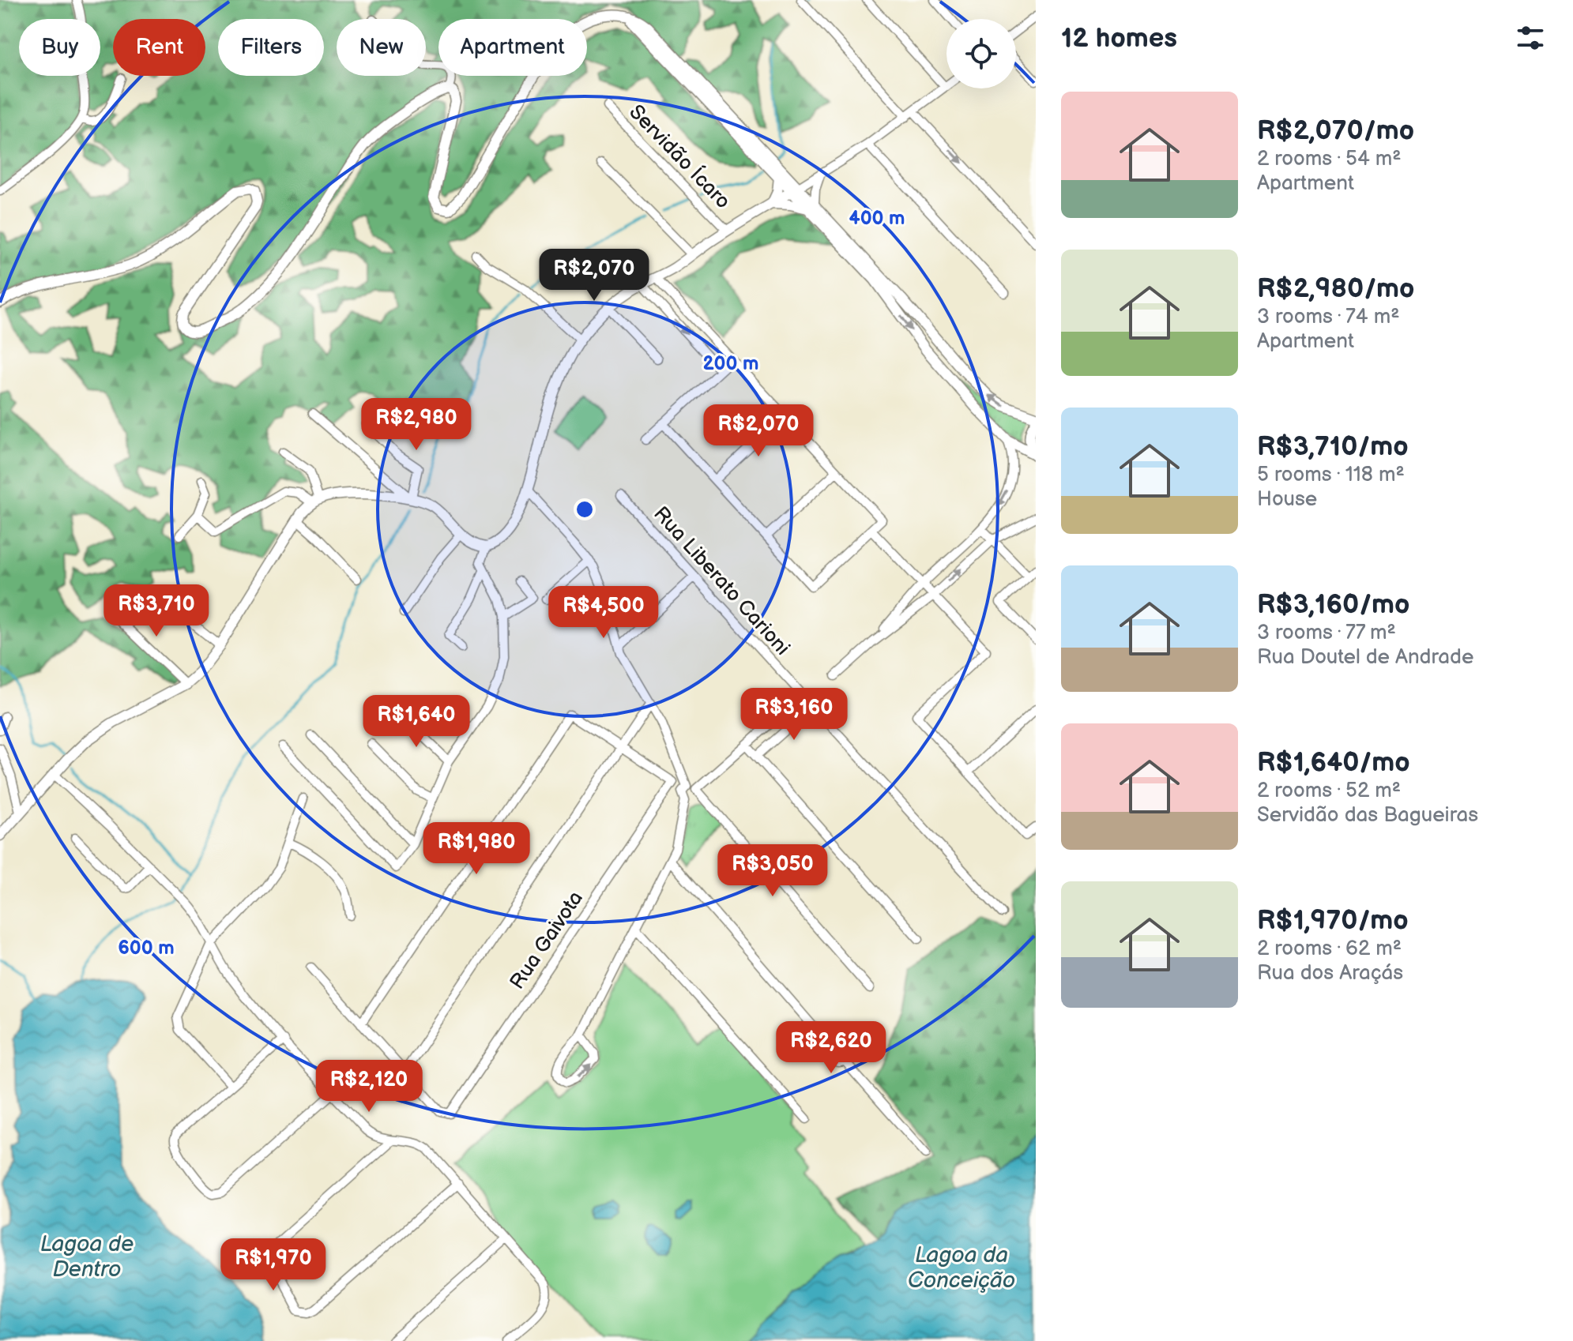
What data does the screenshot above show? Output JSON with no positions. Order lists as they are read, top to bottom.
{
  "streets": {
    "street": ["Servidão Ícaro", "Rua Liberato Carioni", "Rua Gaivota"]
  },
  "water": ["Lagoa de Dentro", "Lagoa da Conceição"],
  "page": {
    "heading": "12 homes",
    "chip": [
      "Buy",
      "Rent",
      "Filters",
      "New",
      "Apartment"
    ],
    "list": [
      {
        "name": "R$2,070/mo",
        "note": "2 rooms · 54 m² · Apartment"
      },
      {
        "name": "R$2,980/mo",
        "note": "3 rooms · 74 m² · Apartment"
      },
      {
        "name": "R$3,710/mo",
        "note": "5 rooms · 118 m² · House"
      },
      {
        "name": "R$3,160/mo",
        "note": "3 rooms · 77 m² · Rua Doutel de Andrade"
      },
      {
        "name": "R$1,640/mo",
        "note": "2 rooms · 52 m² · Servidão das Bagueiras"
      },
      {
        "name": "R$1,970/mo",
        "note": "2 rooms · 62 m² · Rua dos Araçás"
      }
    ],
    "price": [
      "R$2,070",
      "R$2,980",
      "R$2,070",
      "R$3,710",
      "R$4,500",
      "R$3,160",
      "R$1,640",
      "R$1,980",
      "R$3,050",
      "R$2,620",
      "R$2,120",
      "R$1,970"
    ]
  },
  "rings": ["400 m", "200 m", "600 m"]
}
